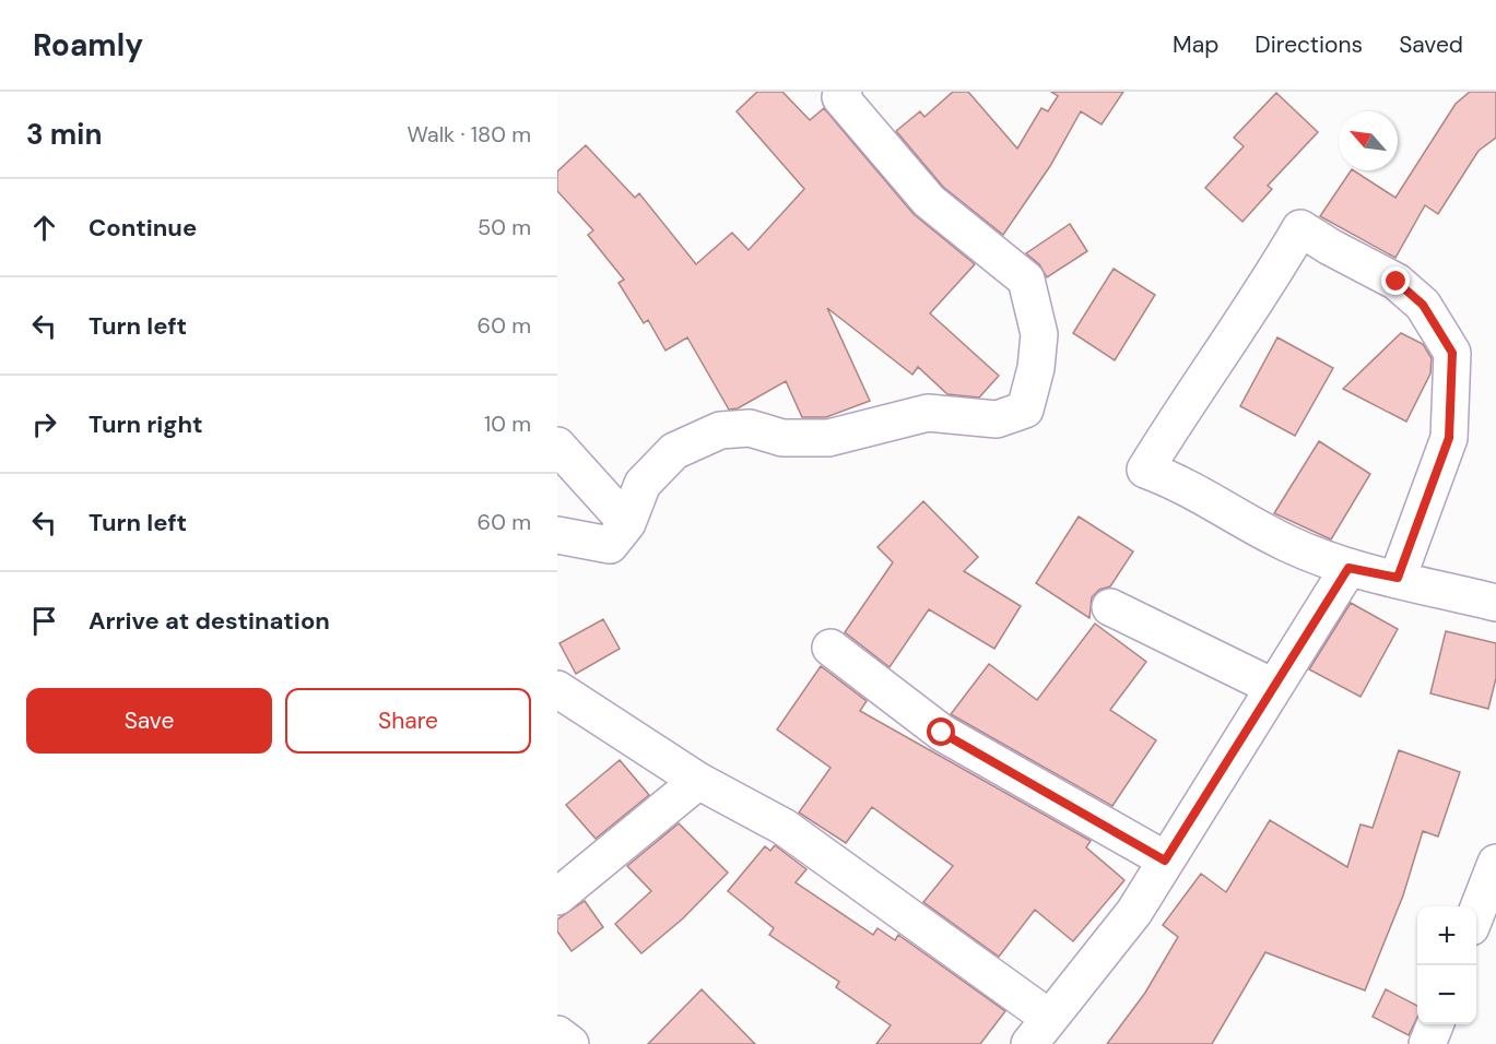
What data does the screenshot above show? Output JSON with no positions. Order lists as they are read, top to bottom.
{
  "north": "top left",
  "page": {
    "header": "Roamly",
    "nav": ["Map", "Directions", "Saved"],
    "heading": ["3 min", "Walk · 180 m"],
    "list": [
      ["Continue", "50 m"],
      ["Turn left", "60 m"],
      ["Turn right", "10 m"],
      ["Turn left", "60 m"],
      "Arrive at destination"
    ],
    "buttons": ["Save", "Share"],
    "map_buttons": ["+", "−"]
  }
}
